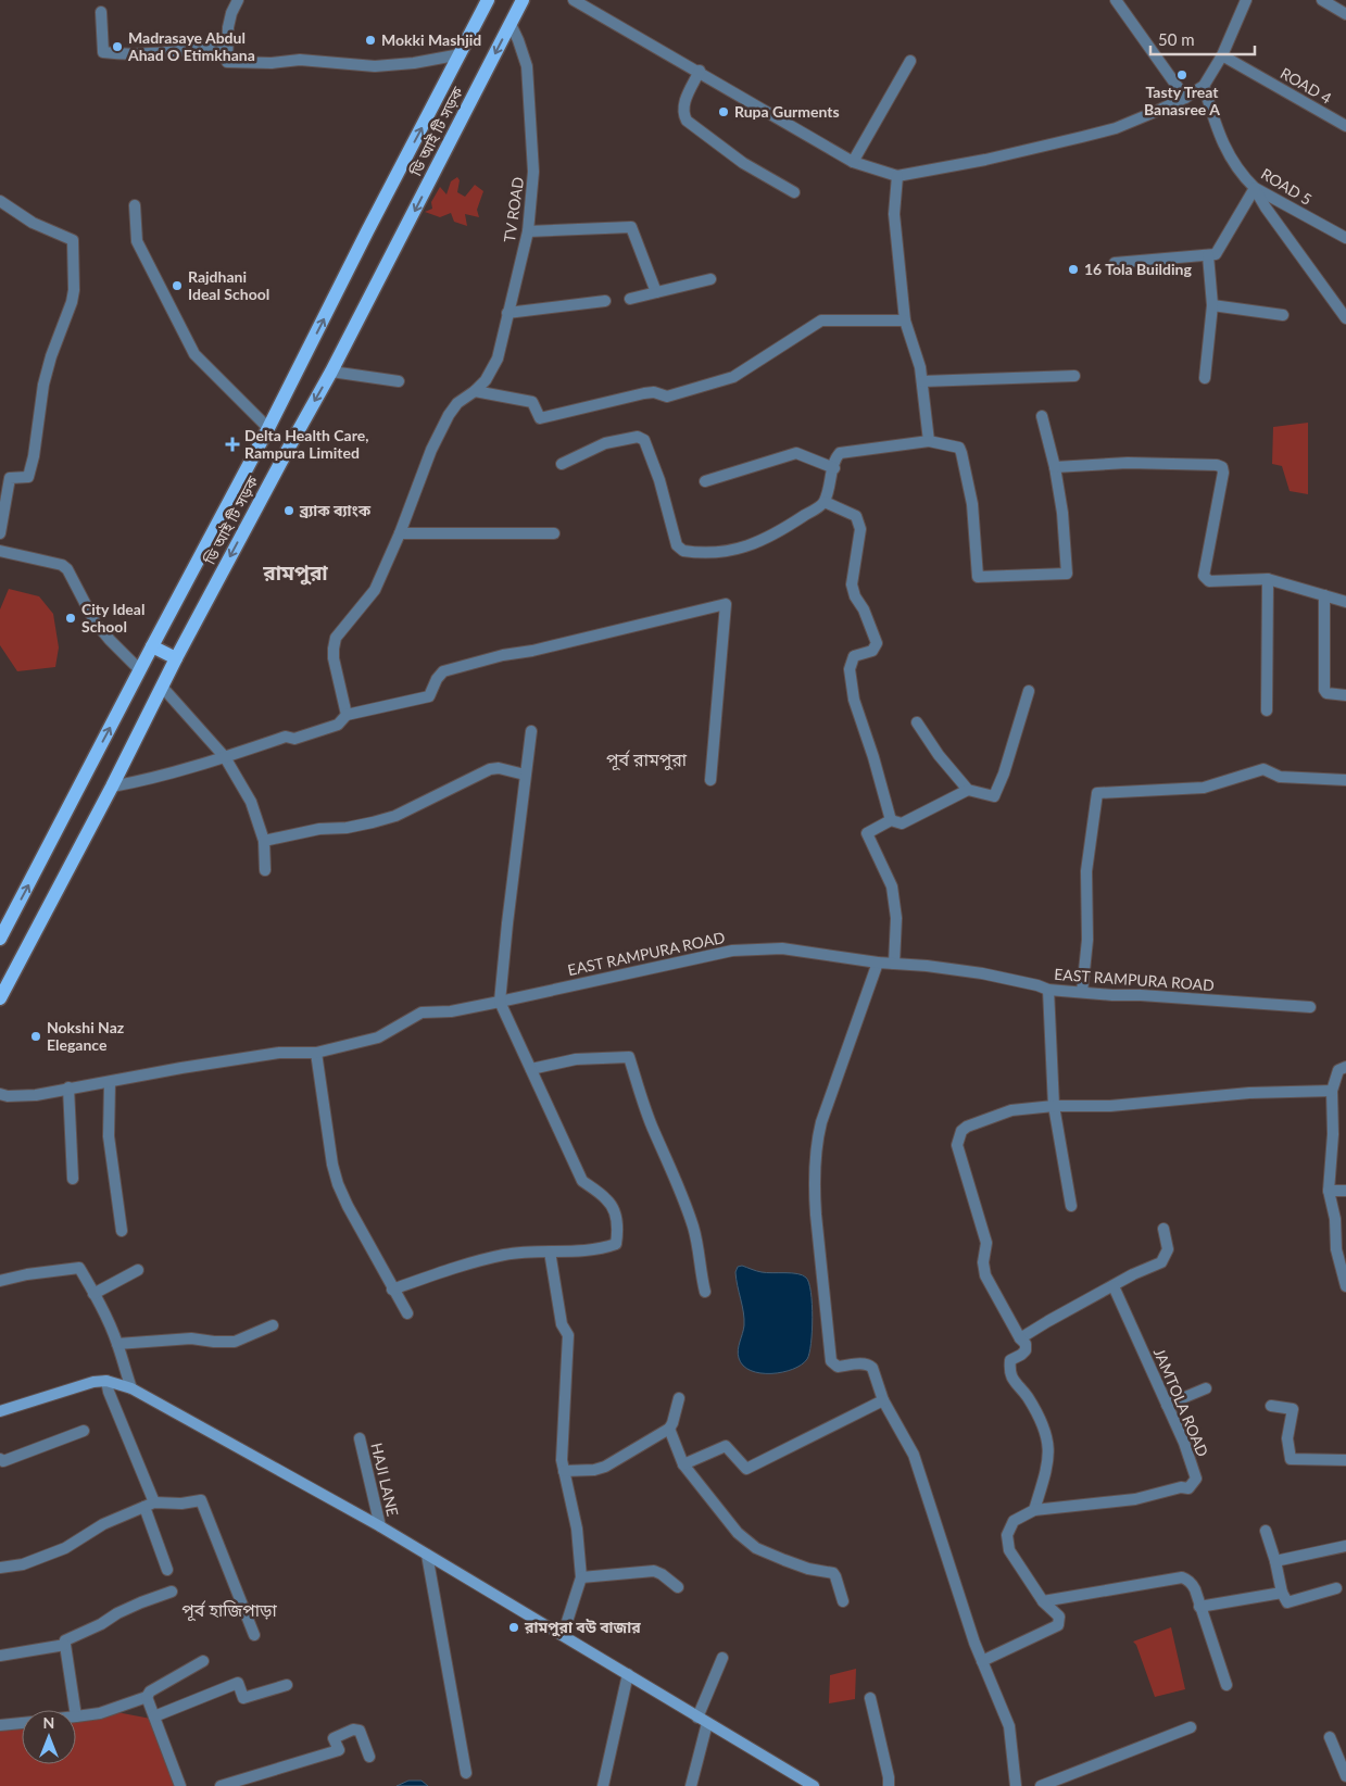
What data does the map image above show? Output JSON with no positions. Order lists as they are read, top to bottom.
{
  "streets": {
    "main road": ["ডি আই টি সড়ক"],
    "street": [
      "ROAD 4",
      "ROAD 5",
      "TV ROAD",
      "EAST RAMPURA ROAD",
      "JAMTOLA ROAD",
      "HAJI LANE"
    ]
  },
  "crossings": [
    ["ডি আই টি সড়ক", "TV ROAD"]
  ],
  "districts": ["রামপুরা", "পূর্ব রামপুরা", "পূর্ব হাজিপাড়া"],
  "places": {
    "other": [
      "Mokki Mashjid",
      "Madrasaye Abdul Ahad O Etimkhana",
      "Tasty Treat Banasree A",
      "Rupa Gurments",
      "16 Tola Building",
      "Rajdhani Ideal School",
      "ব্র্যাক ব্যাংক",
      "City Ideal School",
      "Nokshi Naz Elegance",
      "রামপুরা বউ বাজার"
    ],
    "health": ["Delta Health Care, Rampura Limited"]
  },
  "scale_bar": "50 m",
  "north": "top"
}
